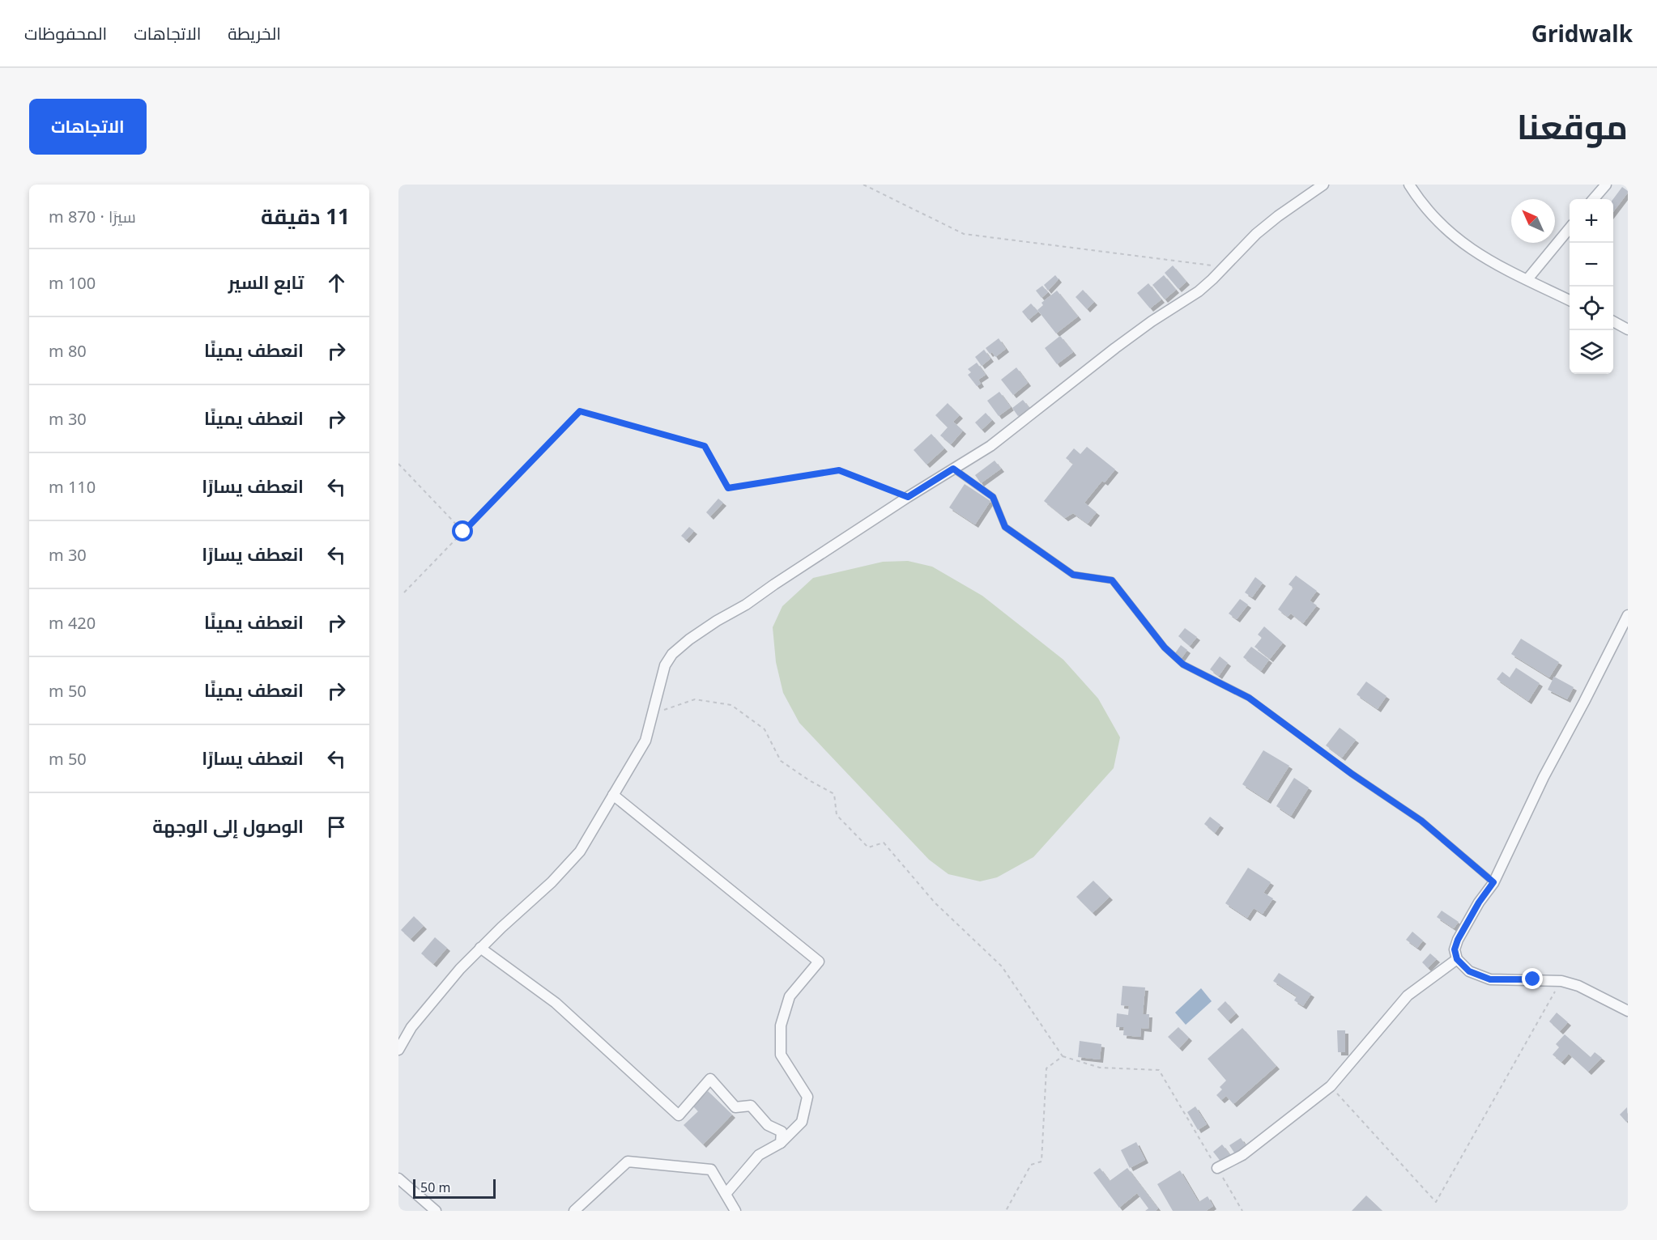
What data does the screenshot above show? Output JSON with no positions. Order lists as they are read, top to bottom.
{
  "scale_bar": "50 m",
  "north": "top left",
  "page": {
    "header": "Gridwalk",
    "nav": ["الخريطة", "الاتجاهات", "المحفوظات"],
    "title": "موقعنا",
    "buttons": "الاتجاهات",
    "heading": ["11 دقيقة", "سيرًا · 870 m"],
    "map_buttons": ["+", "−"],
    "list": [
      ["تابع السير", "100 m"],
      ["انعطف يمينًا", "80 m"],
      ["انعطف يمينًا", "30 m"],
      ["انعطف يسارًا", "110 m"],
      ["انعطف يسارًا", "30 m"],
      ["انعطف يمينًا", "420 m"],
      ["انعطف يمينًا", "50 m"],
      ["انعطف يسارًا", "50 m"],
      "الوصول إلى الوجهة"
    ],
    "scale": "50 m"
  }
}
